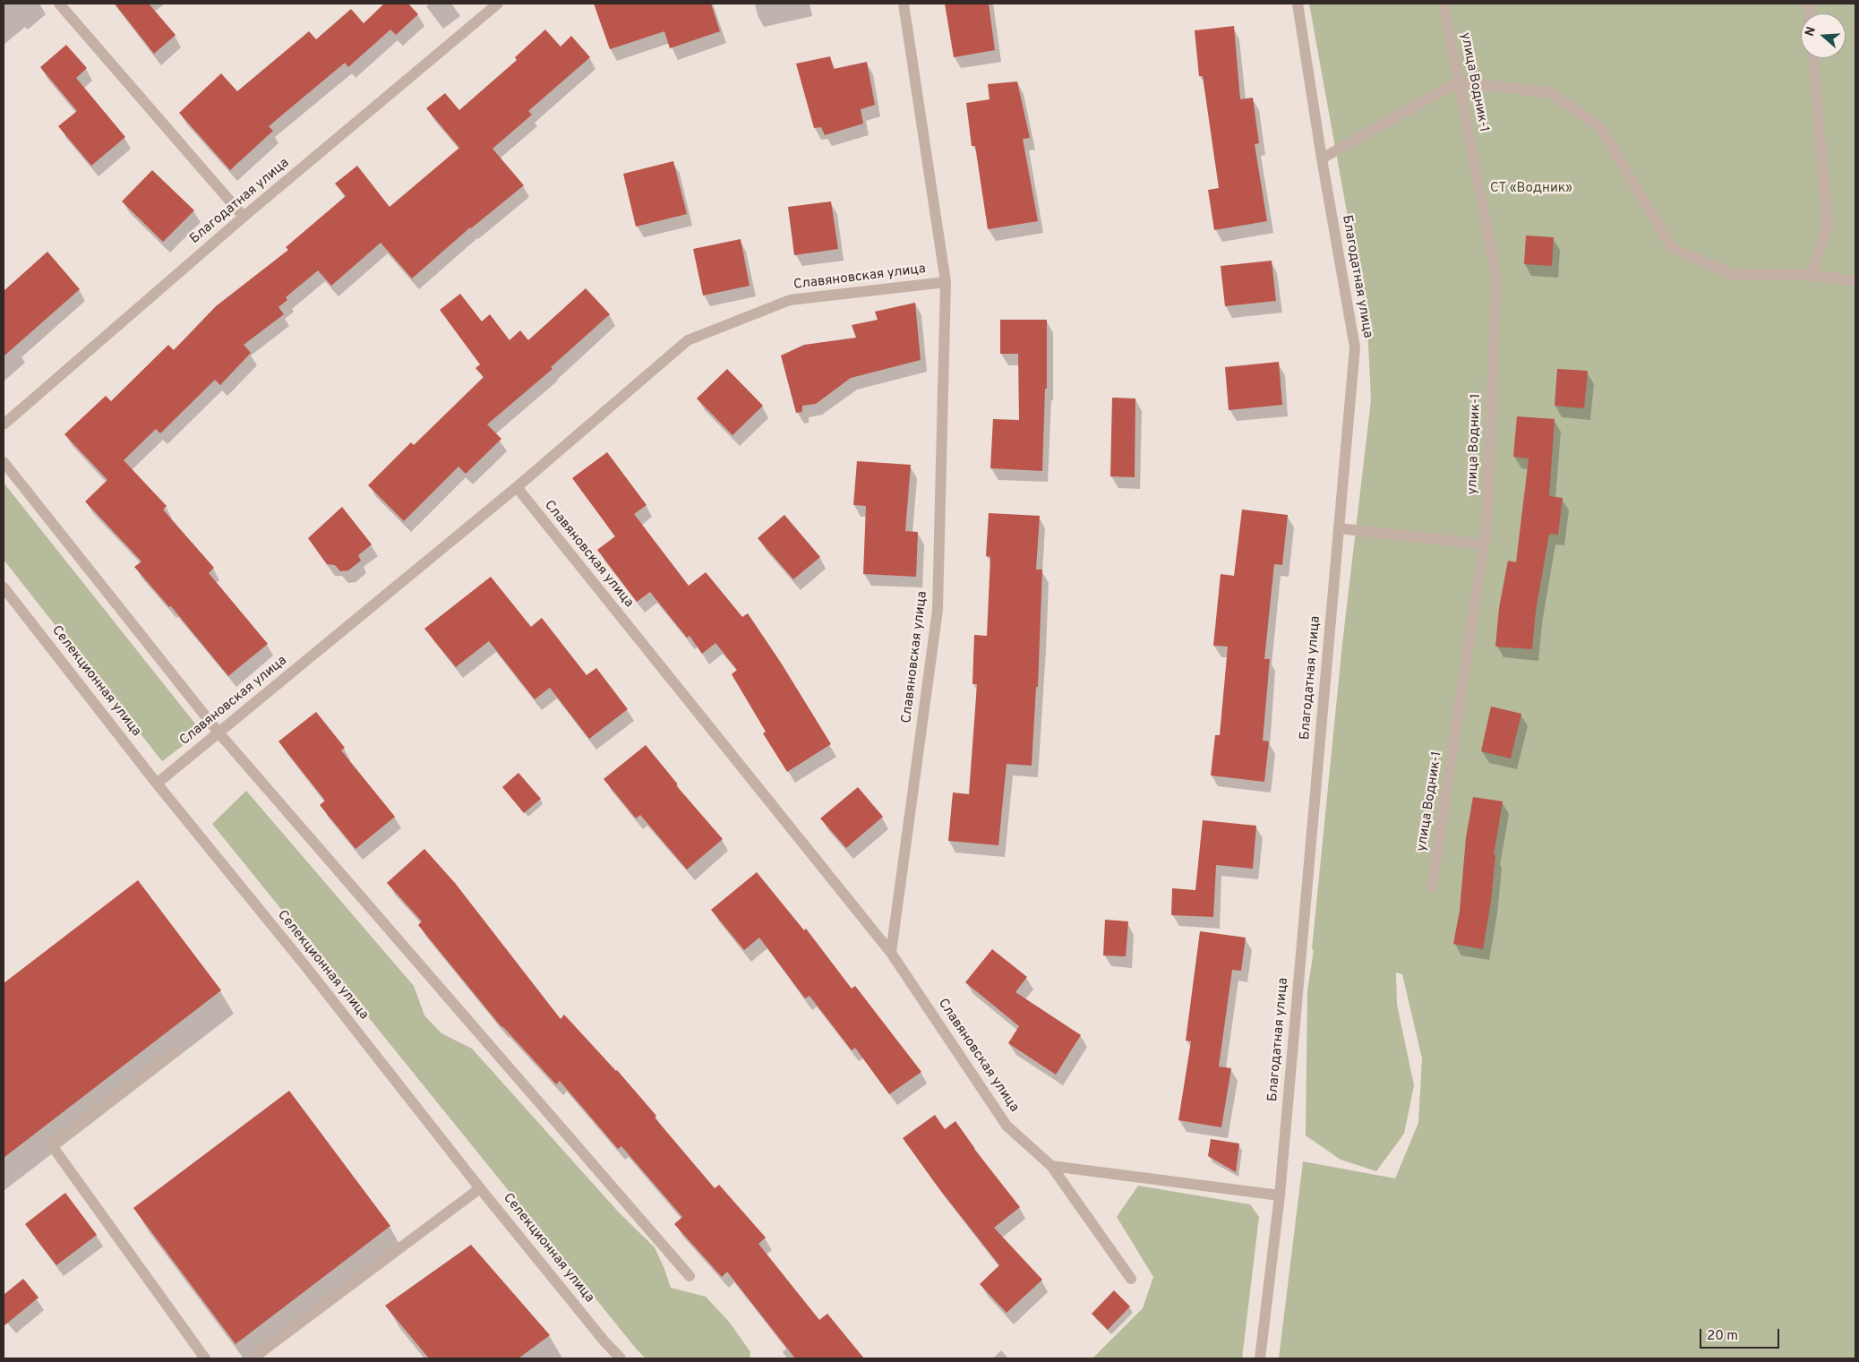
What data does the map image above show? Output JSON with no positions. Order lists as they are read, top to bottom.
{
  "streets": {
    "street": [
      "улица Водник-1",
      "Благодатная улица",
      "Славяновская улица",
      "Селекционная улица"
    ]
  },
  "crossings": [
    ["Славяновская улица", "Селекционная улица"]
  ],
  "parks": ["СТ «Водник»"],
  "scale_bar": "20 m",
  "north": "left"
}
